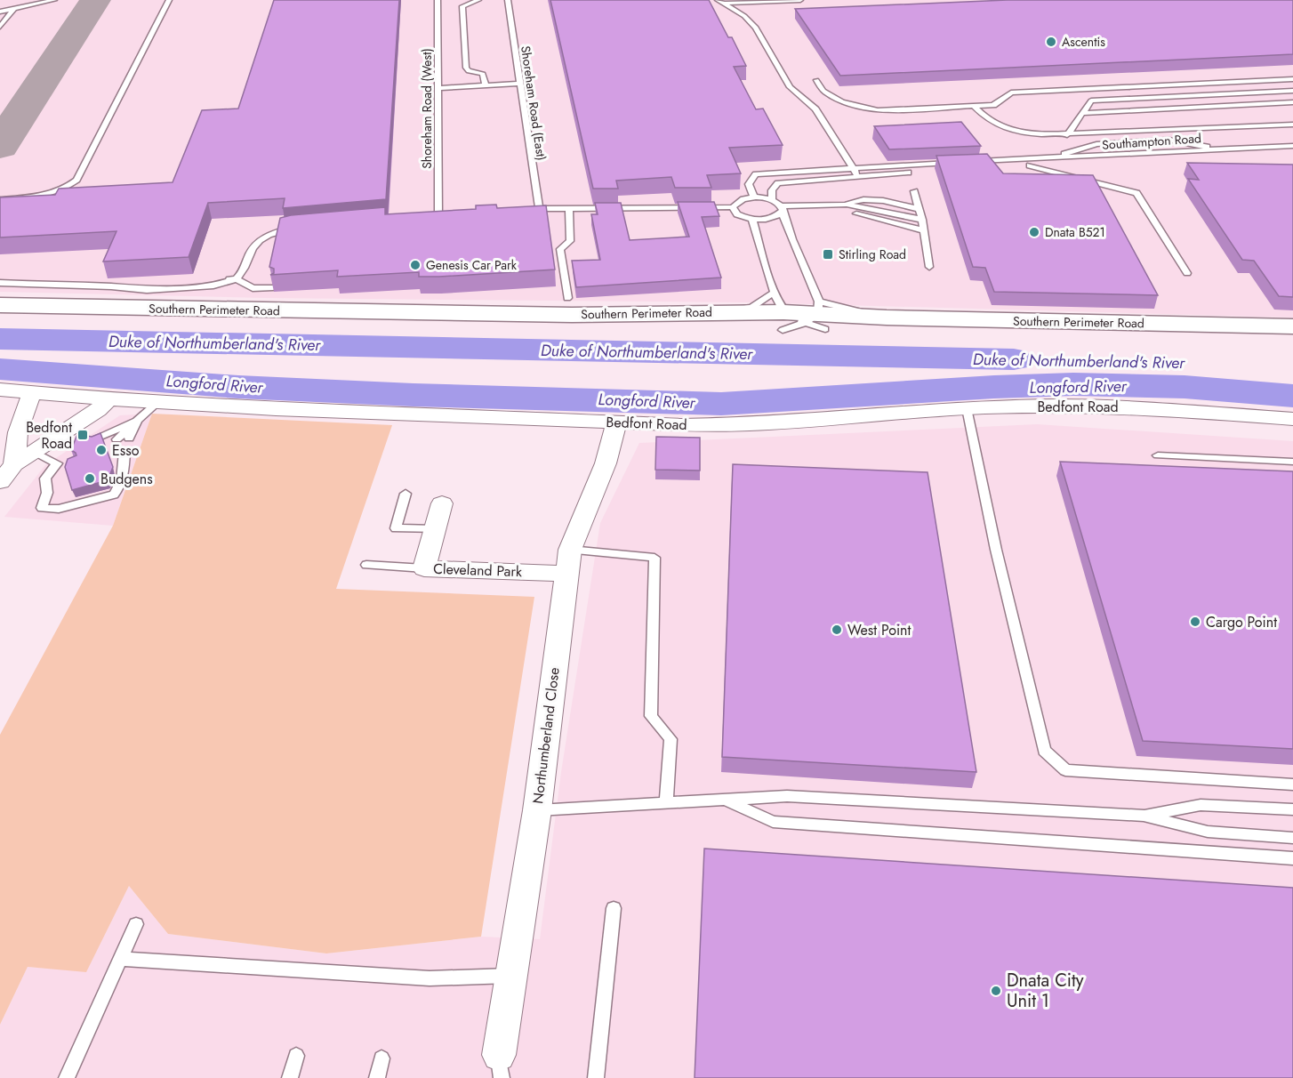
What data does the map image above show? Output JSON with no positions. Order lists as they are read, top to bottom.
{
  "streets": {
    "street": [
      "Southern Perimeter Road",
      "Bedfont Road",
      "Cleveland Park",
      "Northumberland Close"
    ],
    "lane": ["Shoreham Road (East)", "Shoreham Road (West)", "Southampton Road"]
  },
  "crossings": [
    ["Bedfont Road", "Northumberland Close"],
    ["Cleveland Park", "Northumberland Close"]
  ],
  "water": ["Duke of Northumberland's River", "Longford River"],
  "places": {
    "other": [
      "Ascentis",
      "Dnata B521",
      "Genesis Car Park",
      "Esso",
      "Budgens",
      "Cargo Point",
      "West Point",
      "Dnata City Unit 1"
    ],
    "transit": ["Stirling Road", "Bedfont Road"]
  }
}
